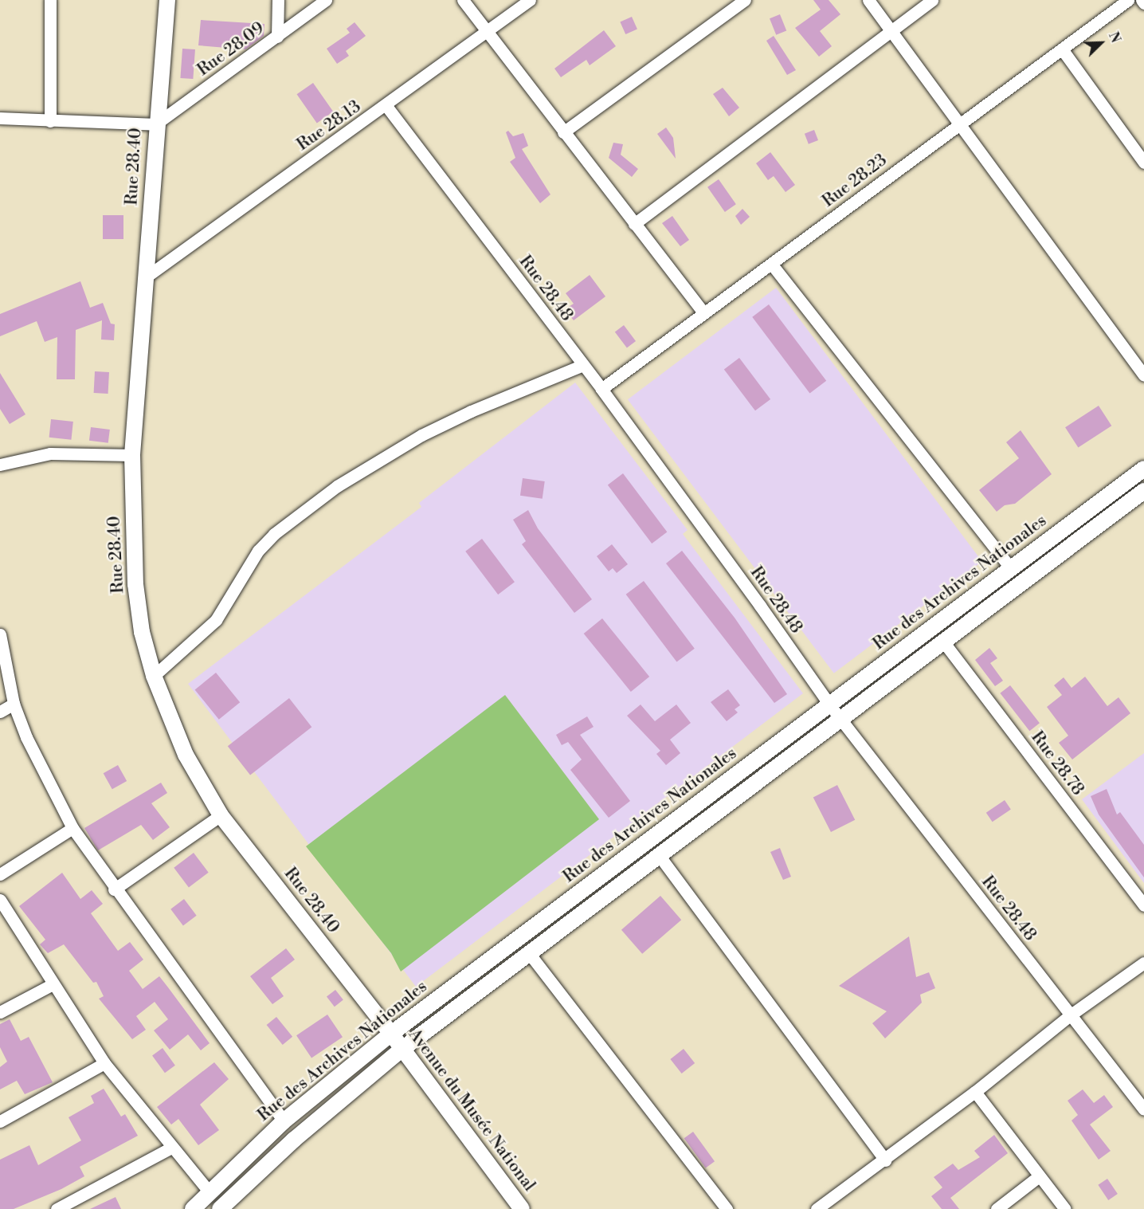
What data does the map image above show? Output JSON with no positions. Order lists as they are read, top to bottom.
{
  "streets": {
    "street": [
      "Rue 28.09",
      "Rue 28.13",
      "Rue 28.40",
      "Rue 28.23",
      "Rue 28.48",
      "Rue des Archives Nationales",
      "Rue 28.78",
      "Avenue du Musée National"
    ]
  },
  "crossings": [
    ["Rue 28.09", "Rue 28.40"],
    ["Rue 28.13", "Rue 28.40"],
    ["Rue 28.13", "Rue 28.48"],
    ["Rue 28.40", "Rue des Archives Nationales"],
    ["Rue 28.40", "Avenue du Musée National"],
    ["Rue 28.23", "Rue 28.48"],
    ["Rue 28.48", "Rue des Archives Nationales"],
    ["Rue des Archives Nationales", "Avenue du Musée National"]
  ],
  "north": "top right"
}
